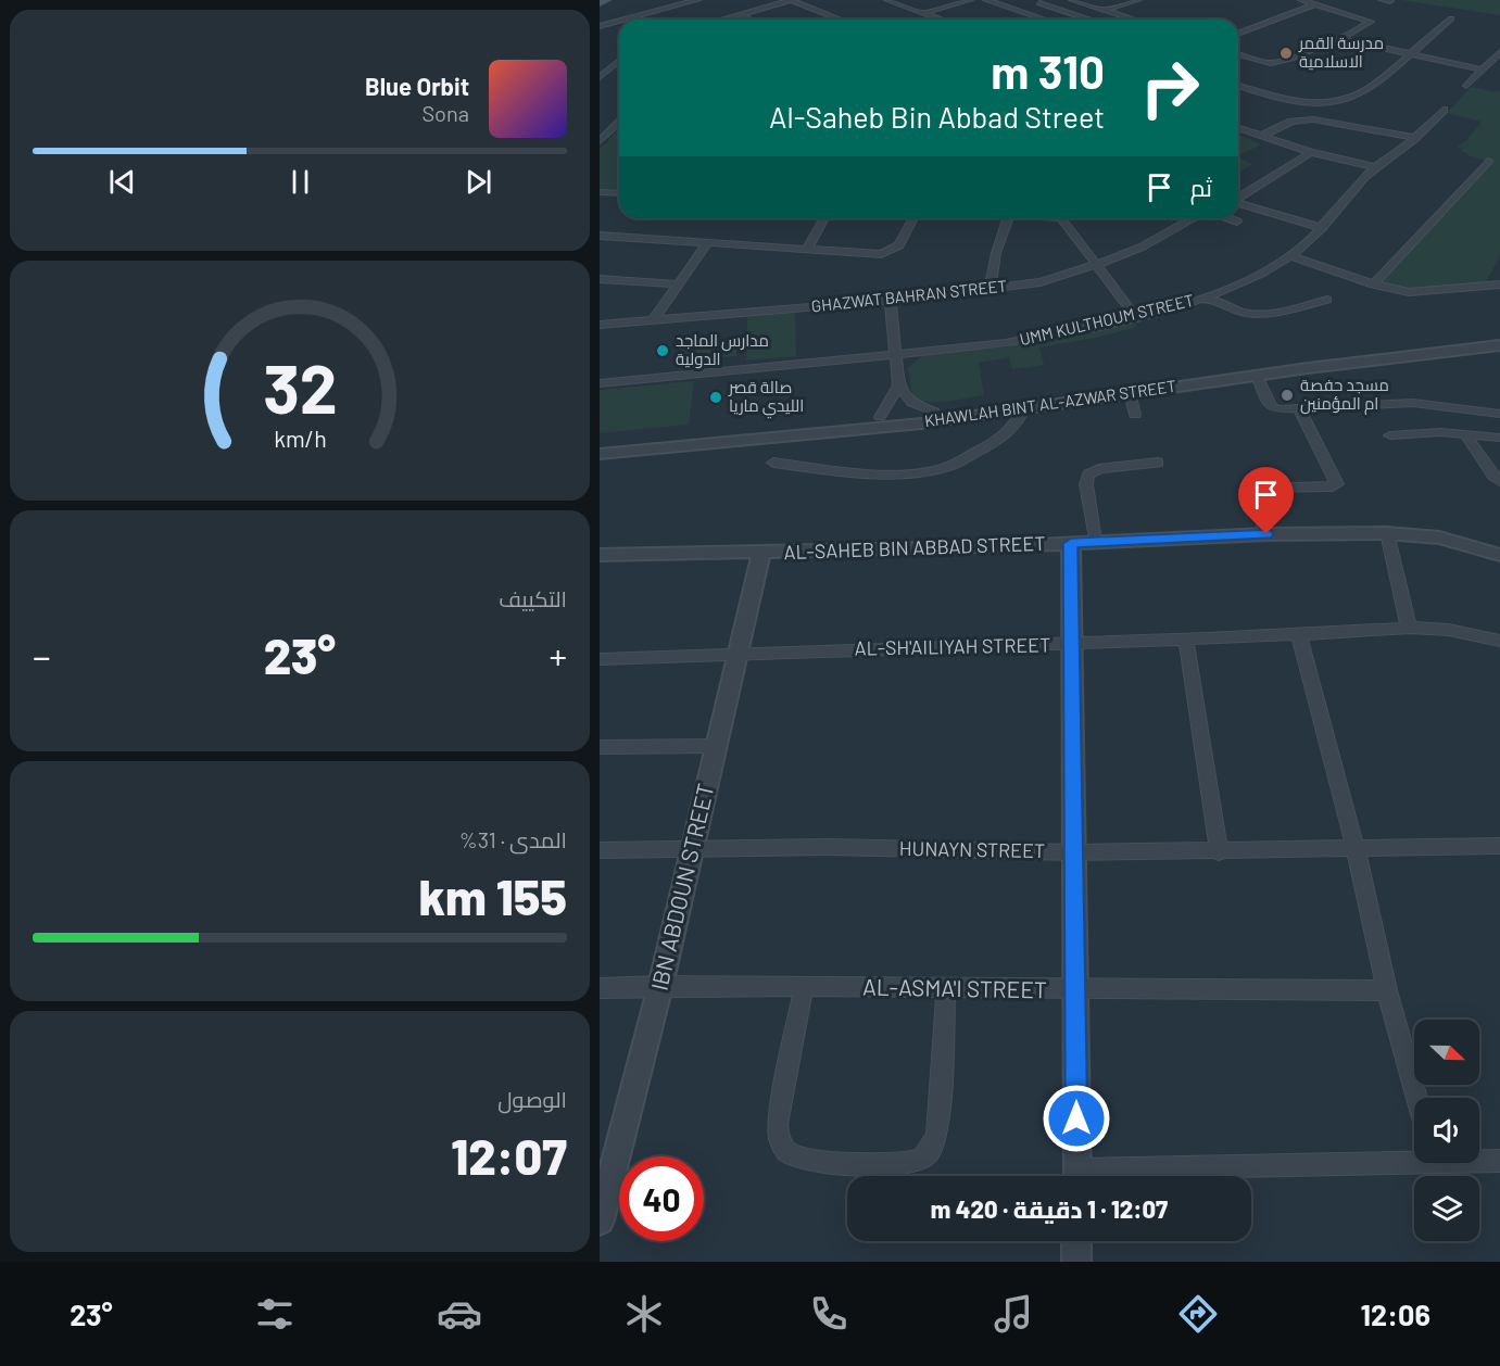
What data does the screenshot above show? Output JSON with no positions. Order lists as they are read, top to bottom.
{
  "streets": {
    "street": [
      "GHAZWAT BAHRAN STREET",
      "UMM KULTHOUM STREET",
      "KHAWLAH BINT AL-AZWAR STREET",
      "AL-SAHEB BIN ABBAD STREET",
      "AL-SH'AILIYAH STREET",
      "HUNAYN STREET",
      "IBN ABDOUN STREET",
      "AL-ASMA'I STREET"
    ]
  },
  "crossings": [
    ["AL-SAHEB BIN ABBAD STREET", "IBN ABDOUN STREET"],
    ["AL-SH'AILIYAH STREET", "IBN ABDOUN STREET"],
    ["HUNAYN STREET", "IBN ABDOUN STREET"],
    ["IBN ABDOUN STREET", "AL-ASMA'I STREET"]
  ],
  "places": [
    "مدرسة القمر الاسلامية",
    "مدارس الماجد الدولية",
    "مسجد حفصة ام المؤمنين",
    "صالة قصر الليدي ماريا"
  ],
  "north": "right",
  "page": {
    "turn": ["310 m", "Al-Saheb Bin Abbad Street"],
    "song": ["Blue Orbit", "Sona"],
    "then": "ثم",
    "tile": [
      "التكييف",
      ["المدى · 31%", "155 km"],
      ["الوصول", "12:07"]
    ],
    "heat": ["−", "23°", "+"],
    "limit": "40",
    "trip": "12:07 · 1 دقيقة · 420 m",
    "tabs": ["12:06", "23°"],
    "gauge": ["32", "km/h"]
  }
}
